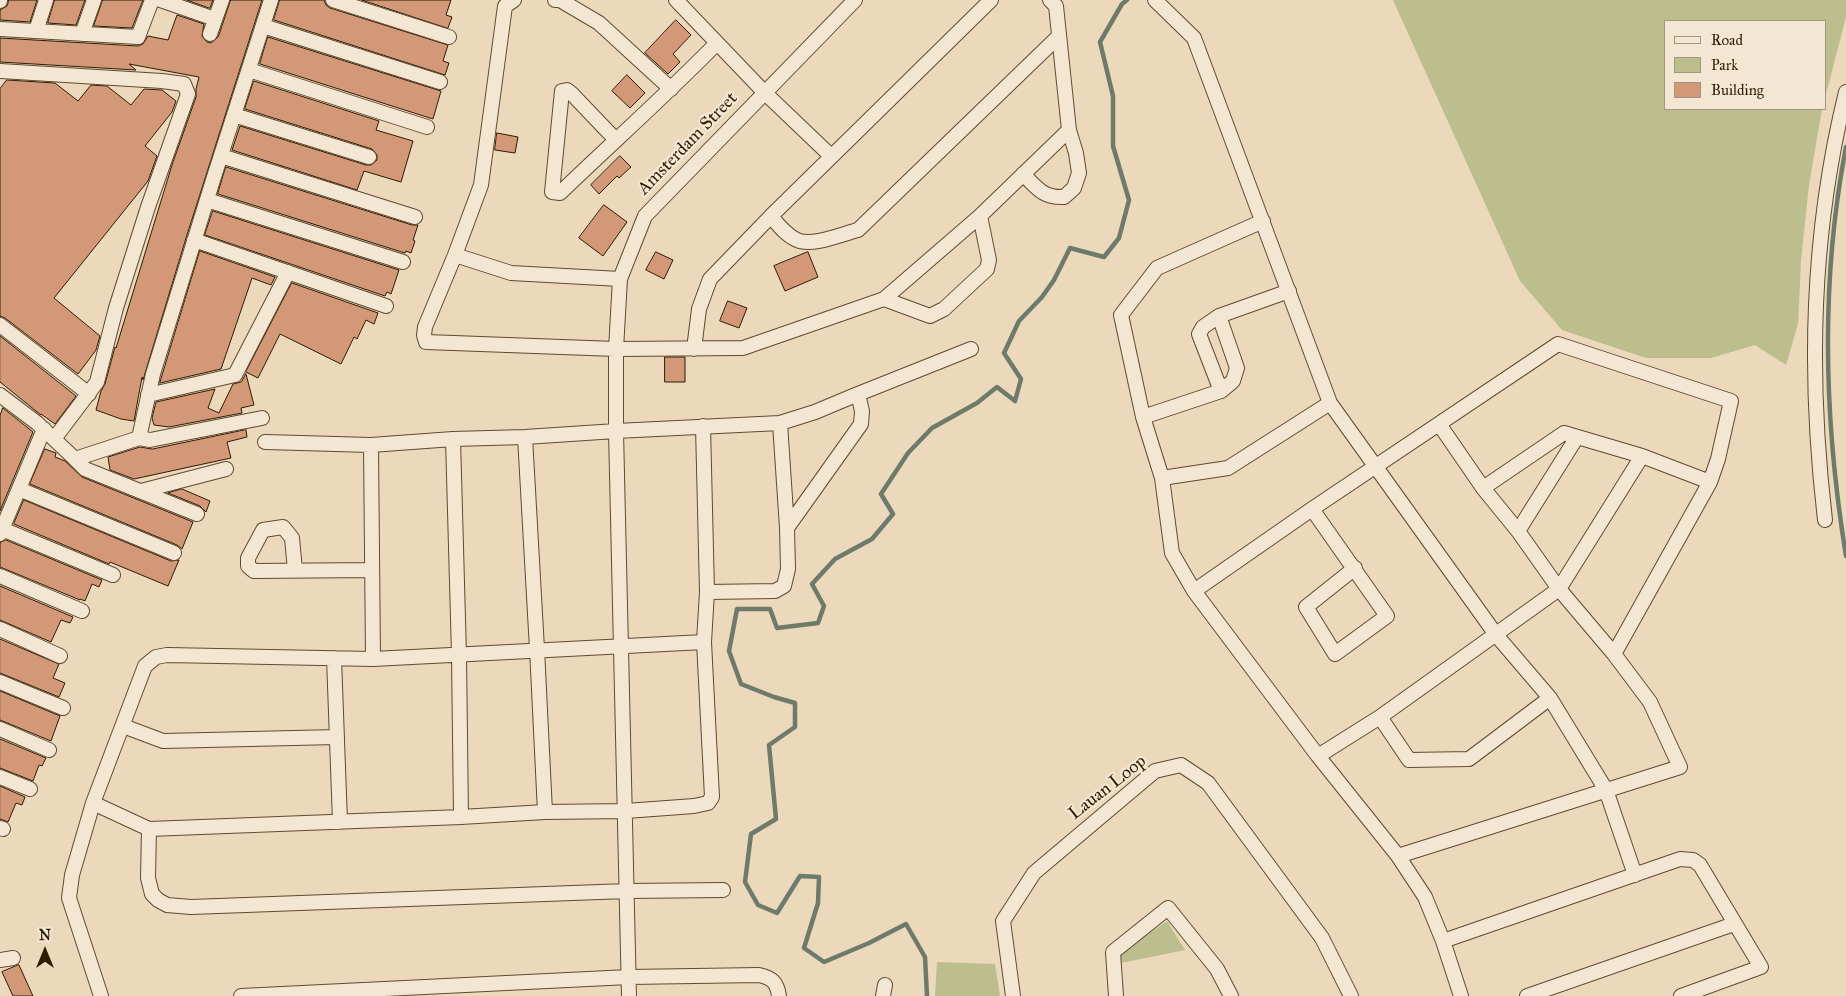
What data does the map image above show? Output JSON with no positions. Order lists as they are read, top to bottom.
{
  "streets": {
    "street": ["Amsterdam Street", "Lauan Loop"]
  },
  "legend": ["Road", "Park", "Building"],
  "north": "top"
}
